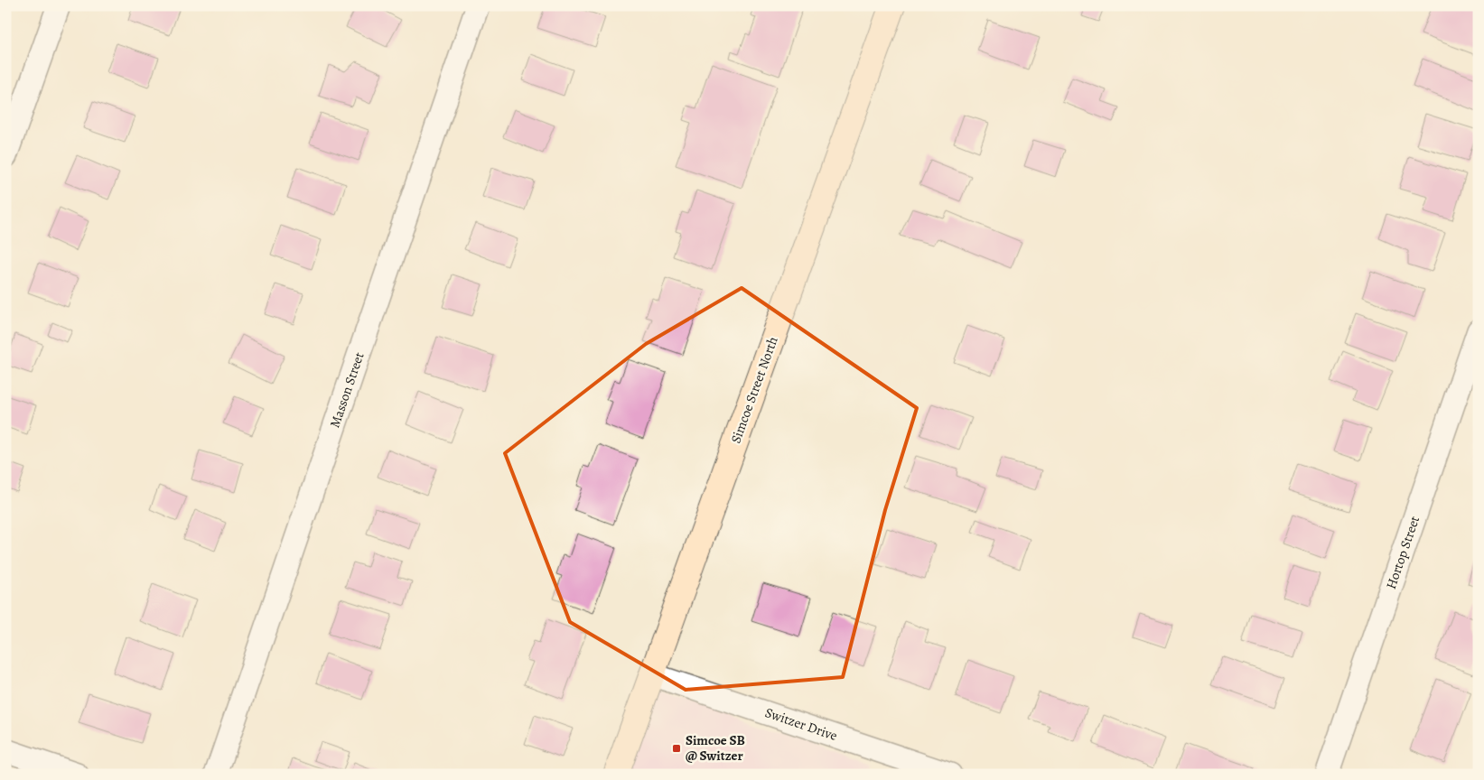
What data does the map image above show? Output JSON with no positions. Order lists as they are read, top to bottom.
{
  "streets": {
    "main road": ["Simcoe Street North"],
    "street": ["Masson Street", "Hortop Street", "Switzer Drive"]
  },
  "crossings": [
    ["Simcoe Street North", "Switzer Drive"]
  ],
  "places": {
    "transit": ["Simcoe SB @ Switzer"]
  }
}
